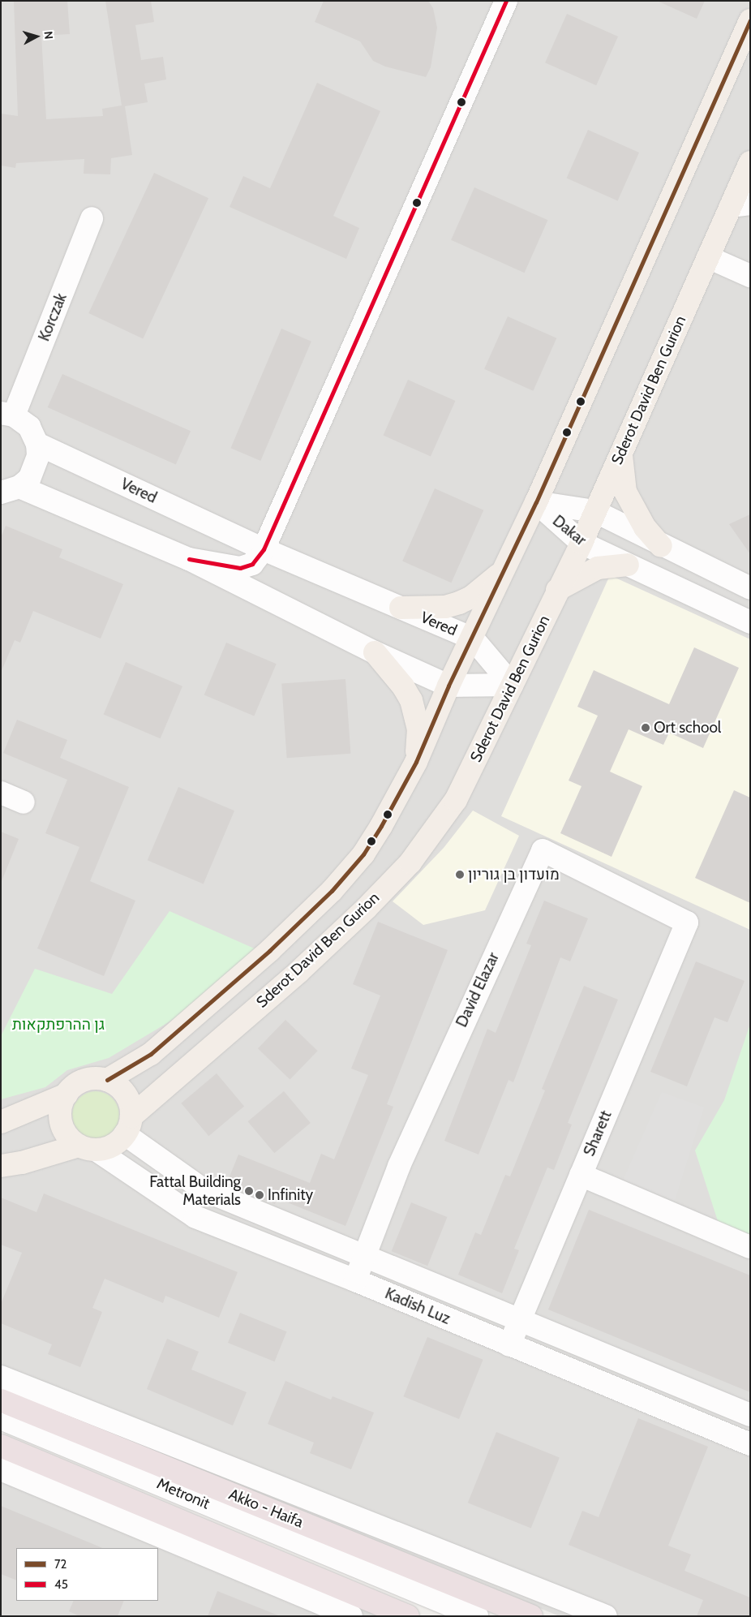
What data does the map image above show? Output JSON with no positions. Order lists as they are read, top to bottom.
{
  "streets": {
    "highway": ["Akko - Haifa"],
    "main road": ["Sderot David Ben Gurion"],
    "street": [
      "Korczak",
      "Vered",
      "Dakar",
      "David Elazar",
      "Sharett",
      "Kadish Luz",
      "Metronit"
    ]
  },
  "crossings": [
    ["Sderot David Ben Gurion", "Vered"],
    ["Sderot David Ben Gurion", "Dakar"],
    ["Sderot David Ben Gurion", "Kadish Luz"],
    ["David Elazar", "Sharett"],
    ["David Elazar", "Kadish Luz"],
    ["Sharett", "Kadish Luz"],
    ["Metronit", "Akko - Haifa"]
  ],
  "parks": ["גן ההרפתקאות"],
  "places": [
    "Ort school",
    "מועדון בן גוריון",
    "Fattal Building Materials",
    "Infinity"
  ],
  "lines": ["transit line 45", "transit line 72"],
  "legend": ["72", "45"],
  "north": "right"
}
